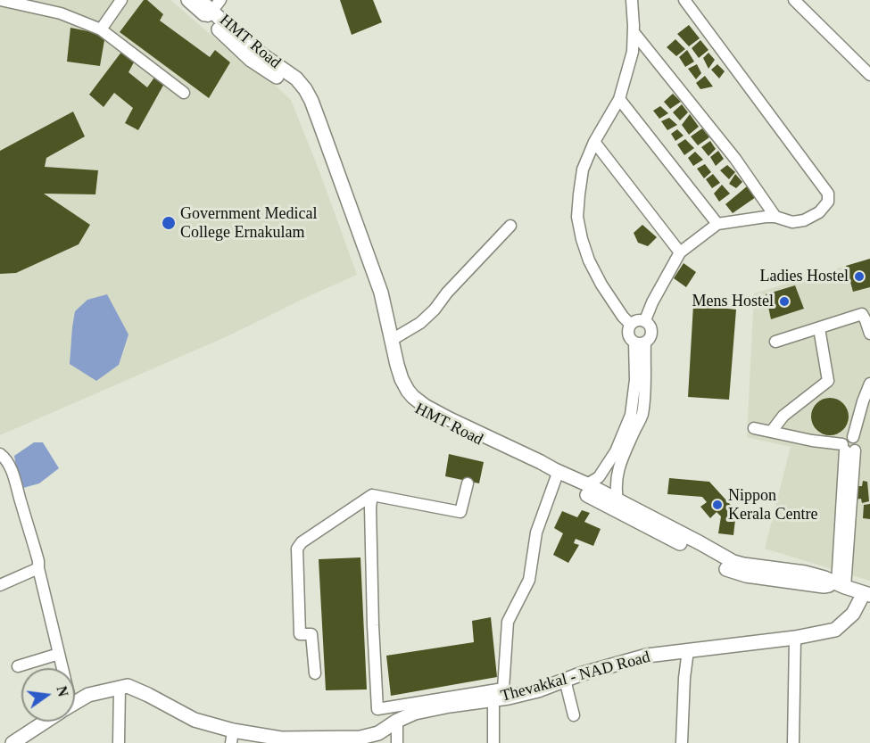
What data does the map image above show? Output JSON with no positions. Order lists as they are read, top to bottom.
{
  "streets": {
    "main road": ["HMT Road", "Thevakkal - NAD Road"]
  },
  "crossings": [
    ["HMT Road", "Thevakkal - NAD Road"]
  ],
  "places": [
    "Government Medical College Ernakulam",
    "Ladies Hostel",
    "Mens Hostel",
    "Nippon Kerala Centre"
  ],
  "north": "right"
}
